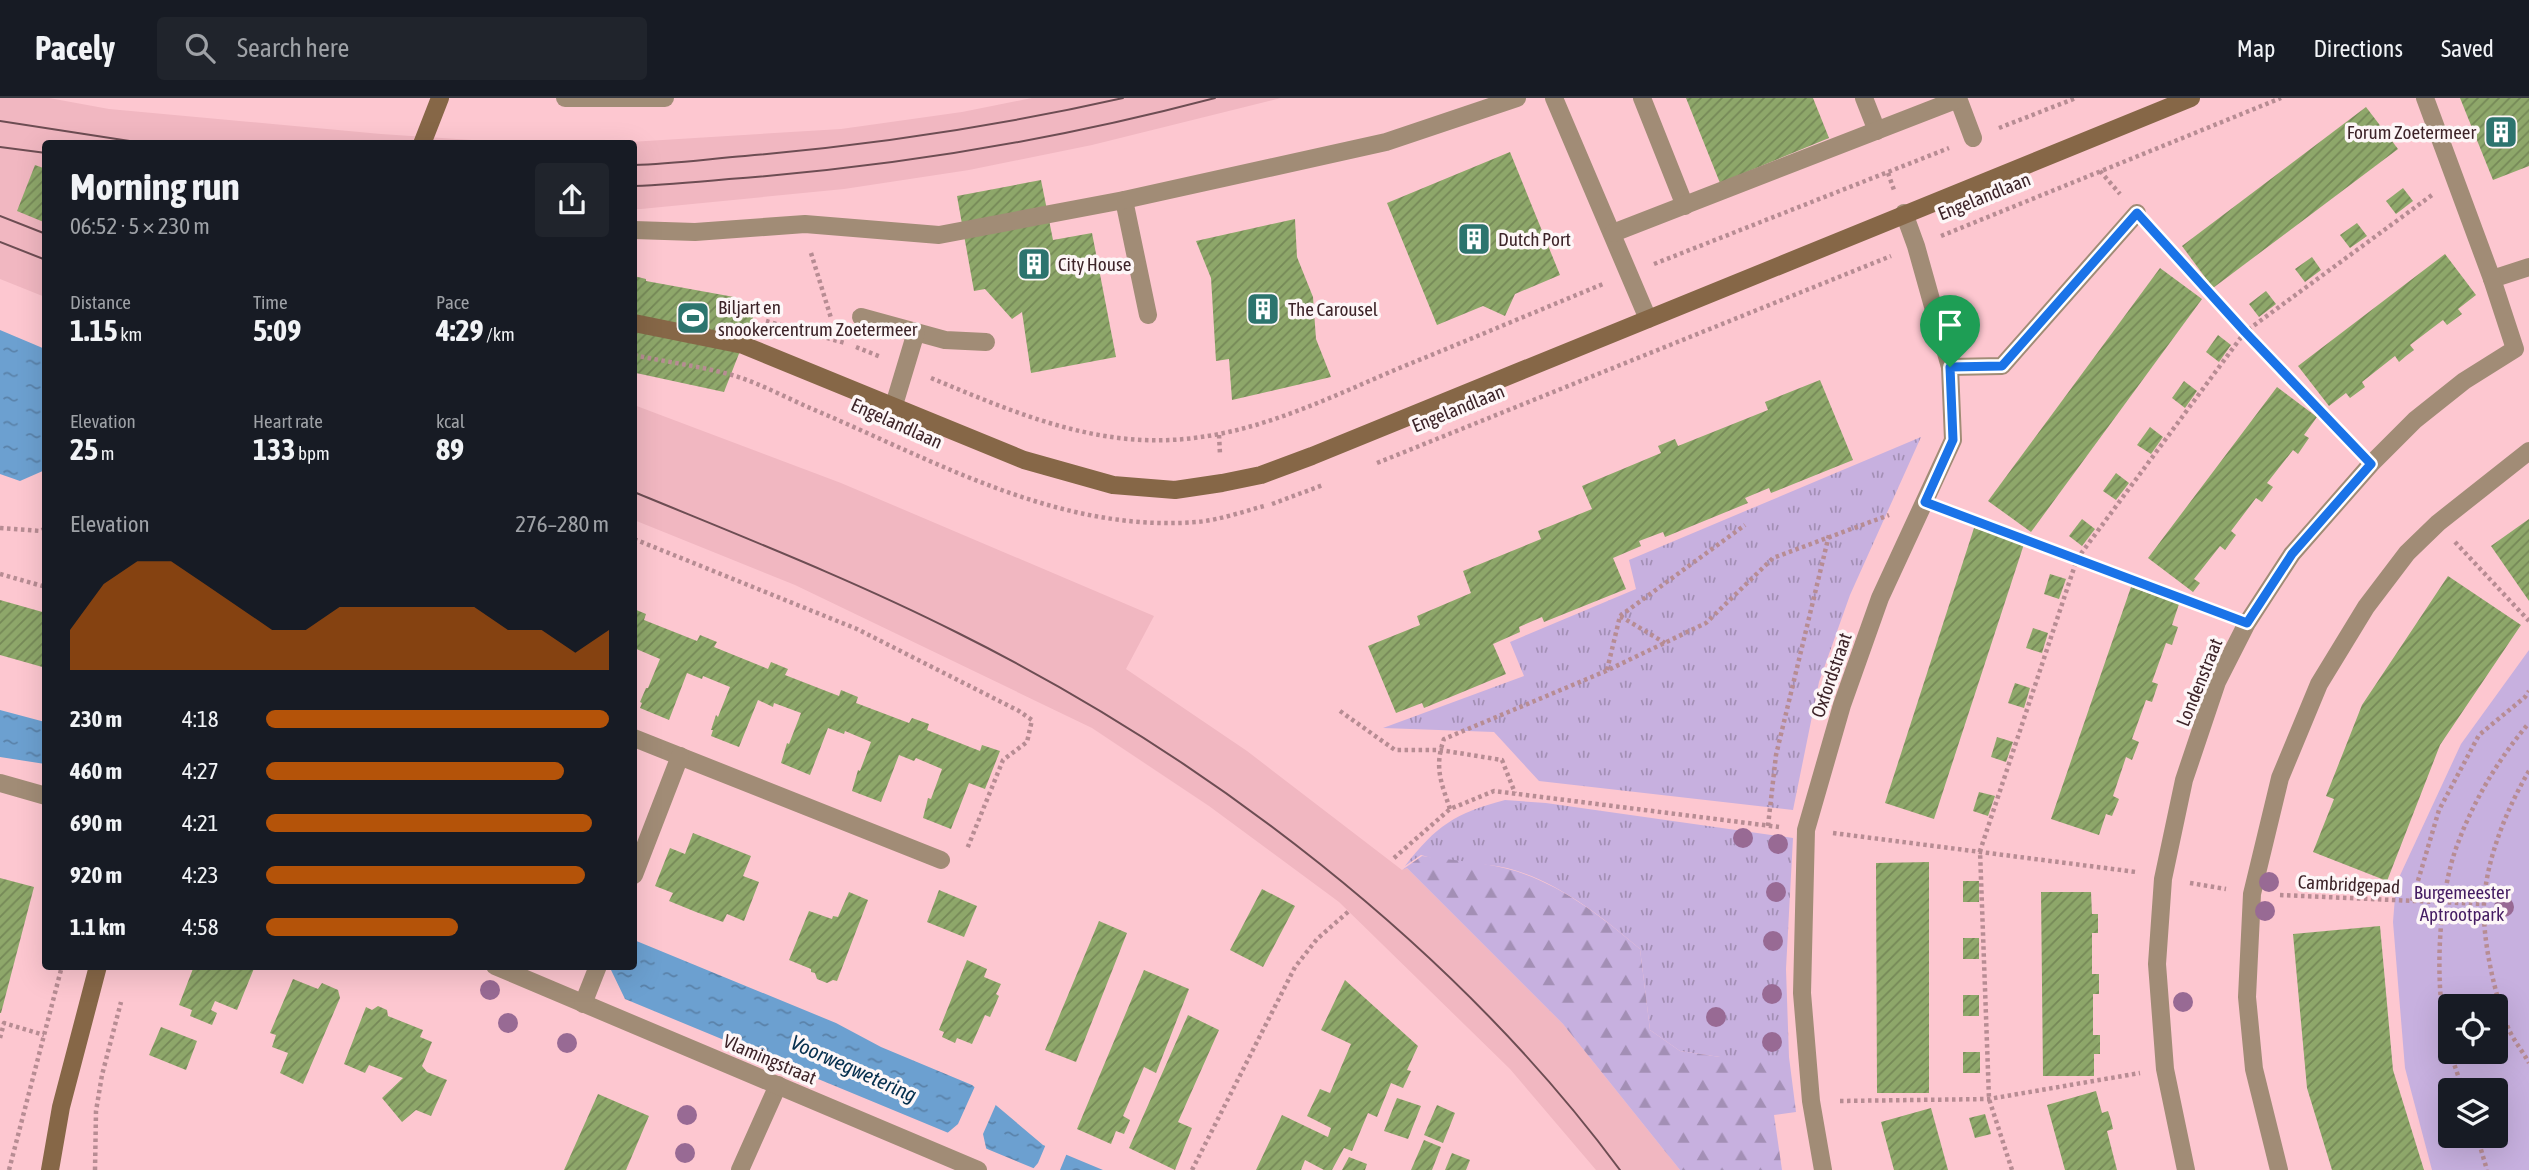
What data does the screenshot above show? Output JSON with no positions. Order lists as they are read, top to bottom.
{
  "streets": {
    "street": [
      "Engelandlaan",
      "Oxfordstraat",
      "Londenstraat",
      "Vlamingstraat"
    ],
    "path": ["Cambridgepad"]
  },
  "crossings": [
    ["Engelandlaan", "Oxfordstraat"]
  ],
  "water": ["Voorwegwetering"],
  "parks": ["Burgemeester Aptrootpark"],
  "places": {
    "building": [
      "Forum Zoetermeer",
      "Dutch Port",
      "City House",
      "The Carousel"
    ],
    "sports": ["Biljart en snookercentrum Zoetermeer"]
  },
  "page": {
    "header": "Pacely",
    "search": "Search here",
    "nav": ["Map", "Directions", "Saved"],
    "heading": ["Morning run", "06:52 · 5 × 230 m"],
    "stats": [
      ["Distance", "1.15 km"],
      ["Time", "5:09"],
      ["Pace", "4:29 /km"],
      ["Elevation", "25 m"],
      ["Heart rate", "133 bpm"],
      ["kcal", "89"]
    ],
    "chart": ["Elevation", "276–280 m"],
    "list": [
      {
        "name": "230 m",
        "note": "4:18"
      },
      {
        "name": "460 m",
        "note": "4:27"
      },
      {
        "name": "690 m",
        "note": "4:21"
      },
      {
        "name": "920 m",
        "note": "4:23"
      },
      {
        "name": "1.1 km",
        "note": "4:58"
      }
    ]
  }
}
